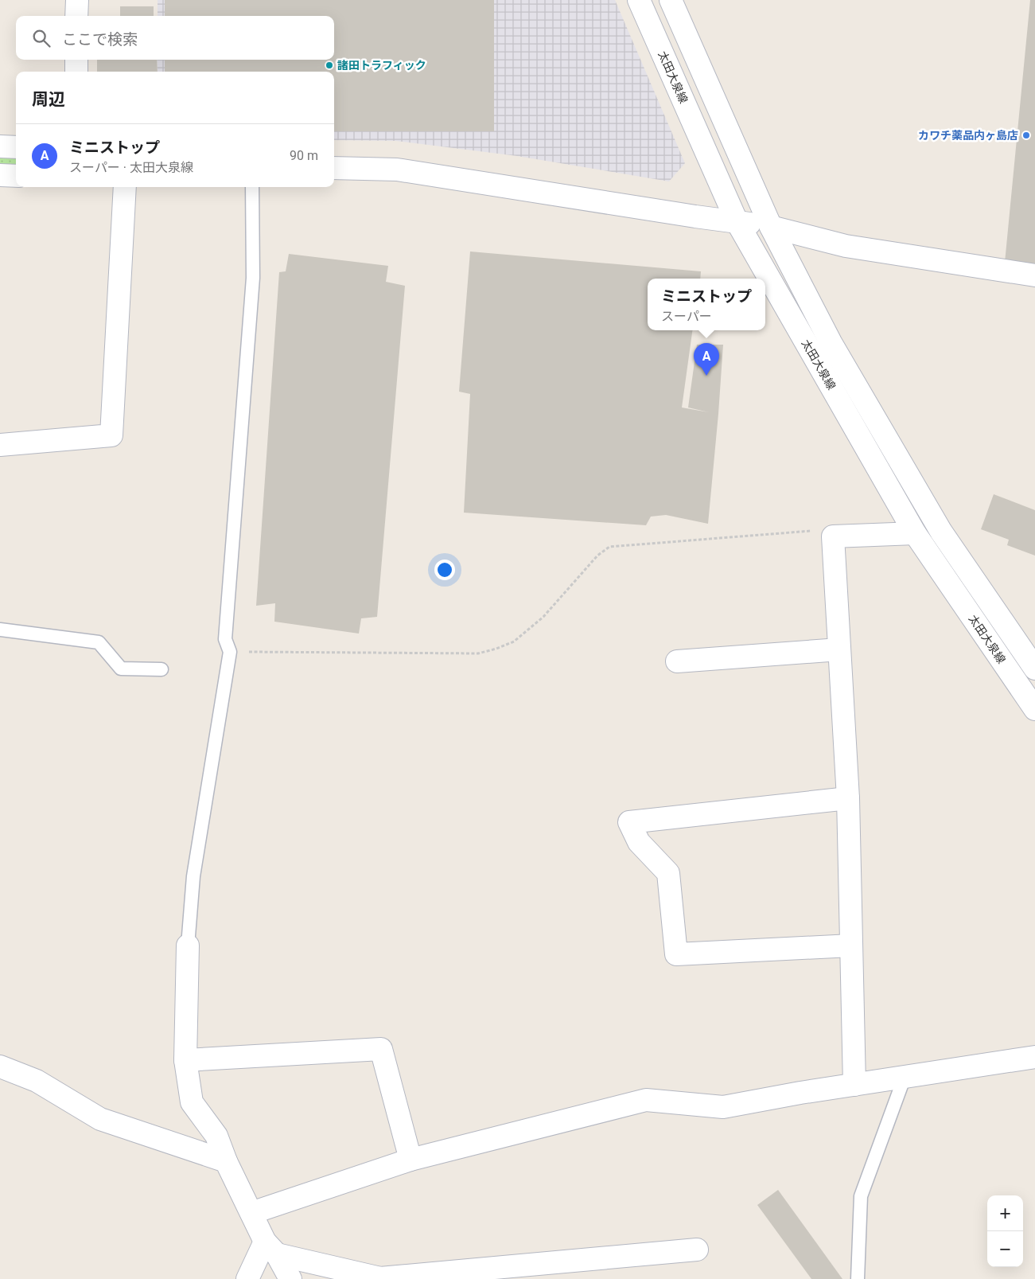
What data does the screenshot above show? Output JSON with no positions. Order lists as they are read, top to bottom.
{
  "streets": {
    "street": ["太田大泉線"]
  },
  "places": ["諸田トラフィック", "カワチ薬品内ヶ島店"],
  "page": {
    "search": "ここで検索",
    "heading": "周辺",
    "list": [
      {
        "mark": "A",
        "name": "ミニストップ",
        "note": "スーパー · 太田大泉線",
        "value": "90 m"
      }
    ],
    "popup": ["ミニストップ", "スーパー"],
    "pins": "A",
    "map_buttons": ["+", "−"]
  }
}
